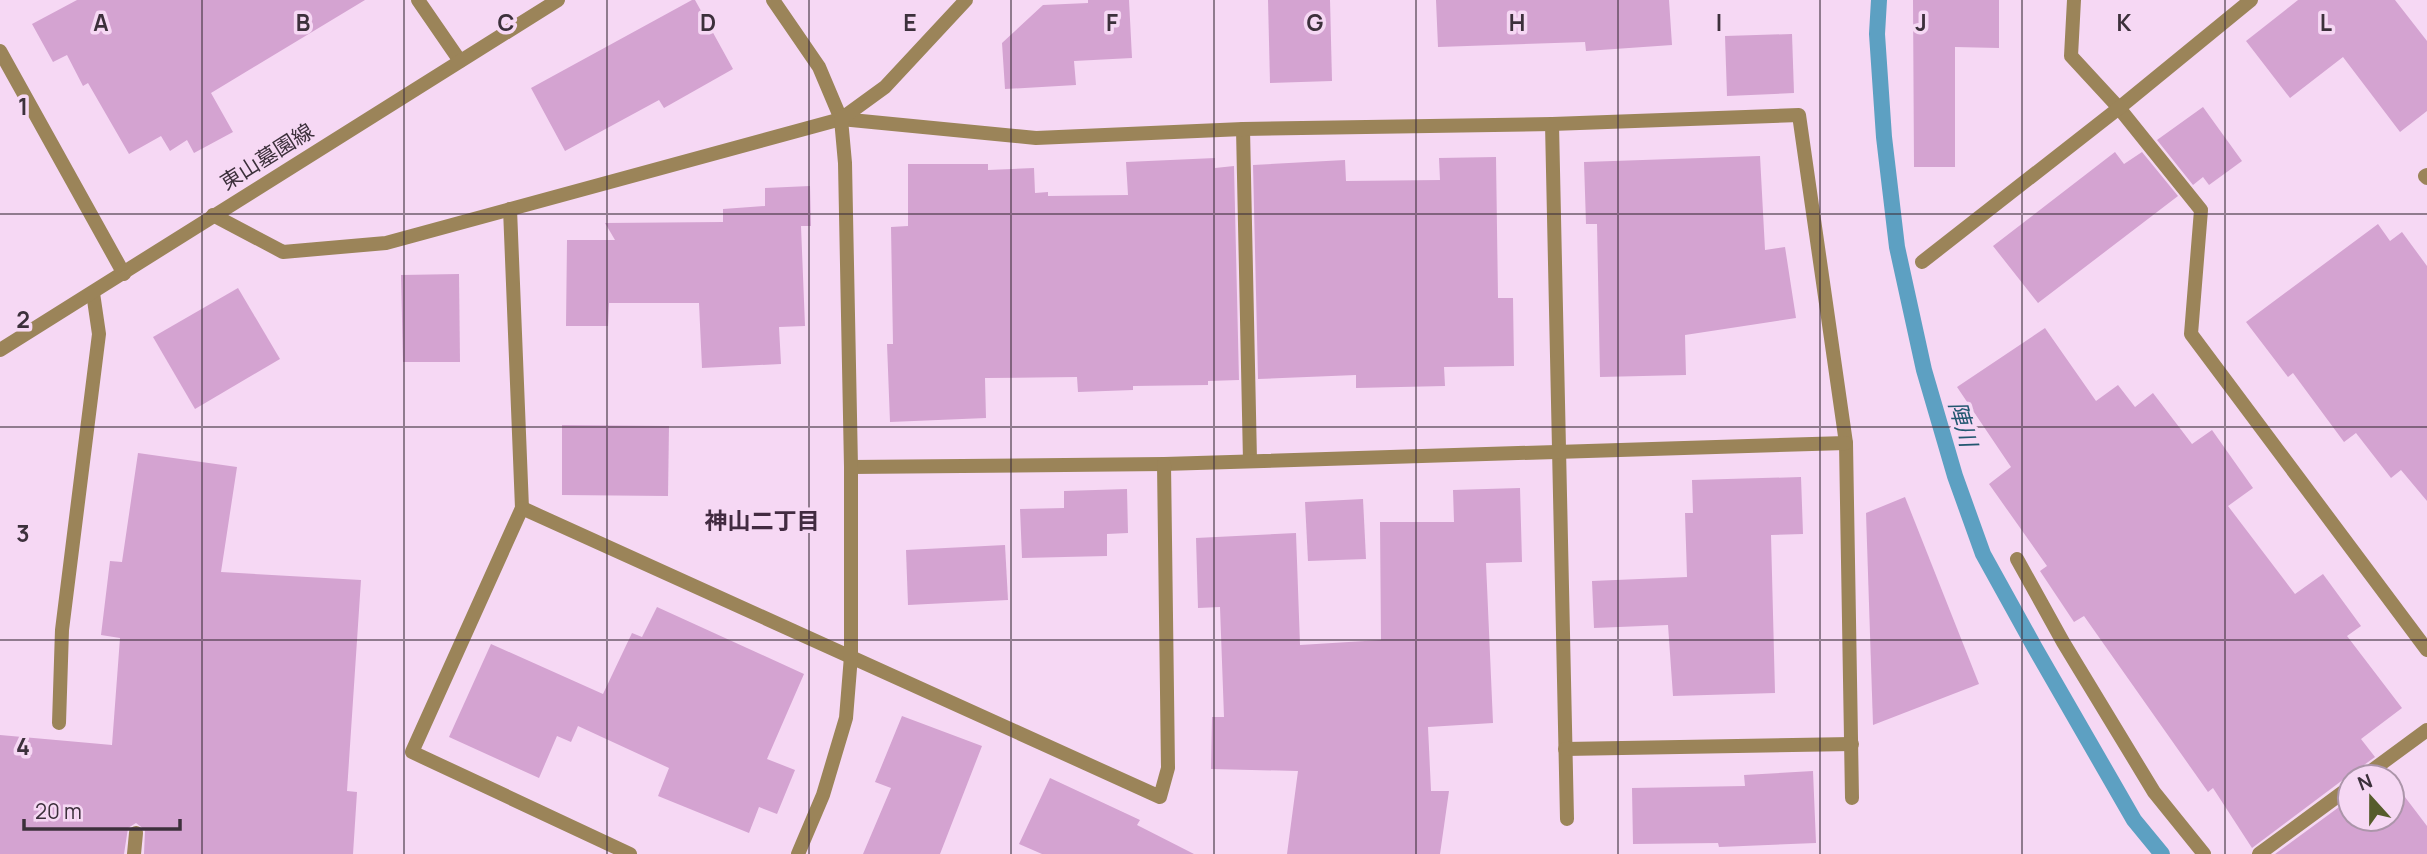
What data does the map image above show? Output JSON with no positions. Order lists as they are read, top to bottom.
{
  "streets": {
    "street": ["東山墓園線"]
  },
  "districts": ["神山二丁目"],
  "water": ["陣川"],
  "scale_bar": "20 m",
  "north": "top",
  "grid": {
    "columns": [
      "A",
      "B",
      "C",
      "D",
      "E",
      "F",
      "G",
      "H",
      "I",
      "J",
      "K",
      "L"
    ],
    "rows": [
      "1",
      "2",
      "3",
      "4"
    ]
  }
}
